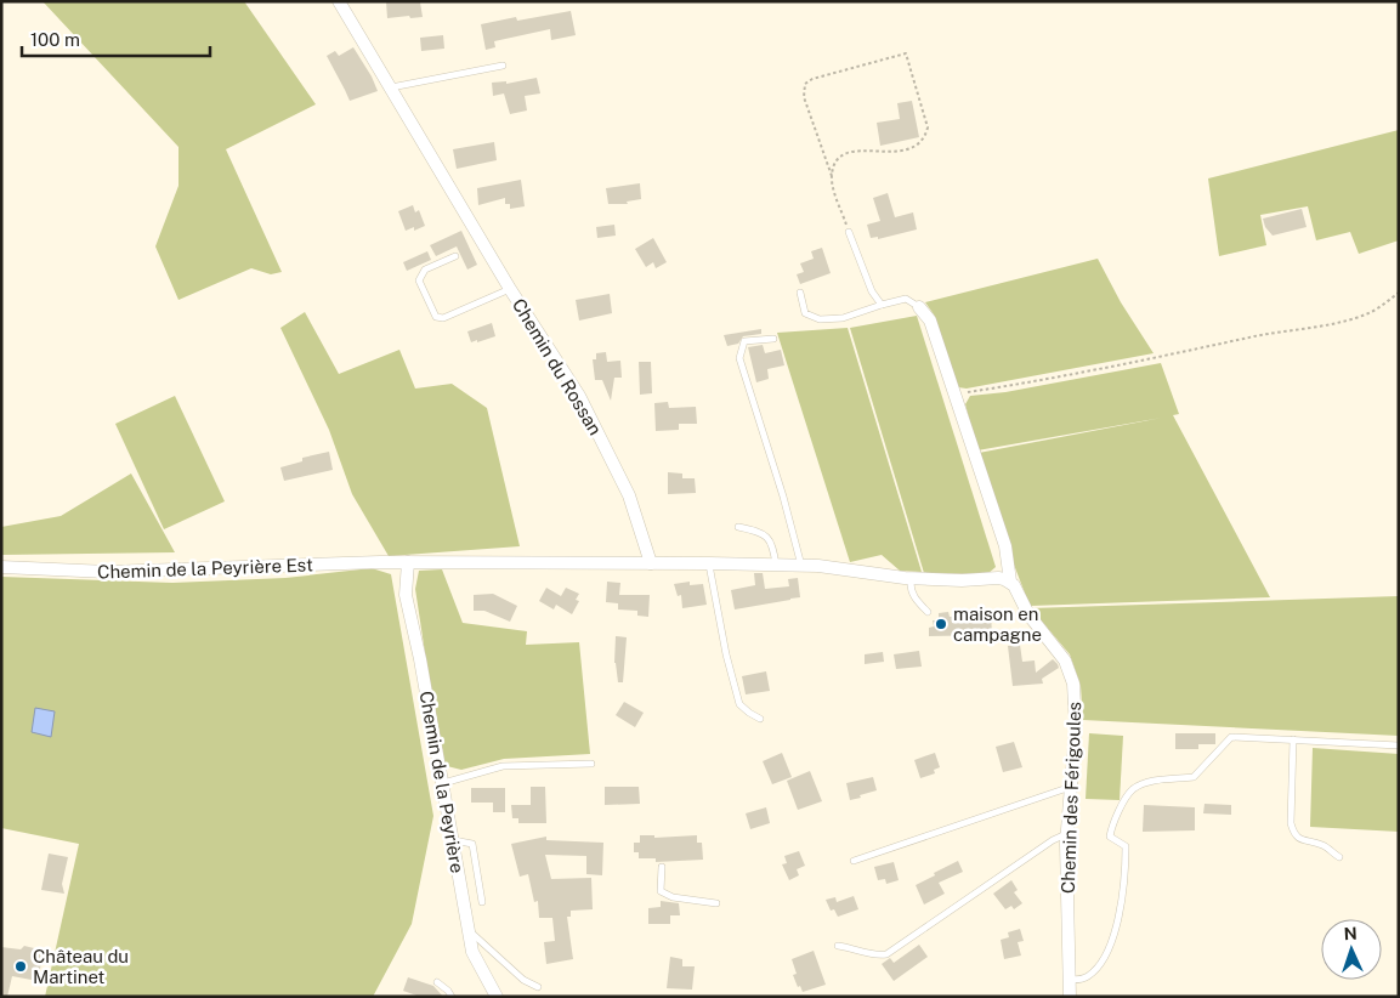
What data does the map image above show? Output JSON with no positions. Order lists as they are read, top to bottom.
{
  "streets": {
    "street": [
      "Chemin du Rossan",
      "Chemin de la Peyrière Est",
      "Chemin de la Peyrière",
      "Chemin des Férigoules"
    ]
  },
  "crossings": [
    ["Chemin de la Peyrière Est", "Chemin de la Peyrière"]
  ],
  "places": ["maison en campagne", "Château du Martinet"],
  "scale_bar": "100 m",
  "north": "top"
}
